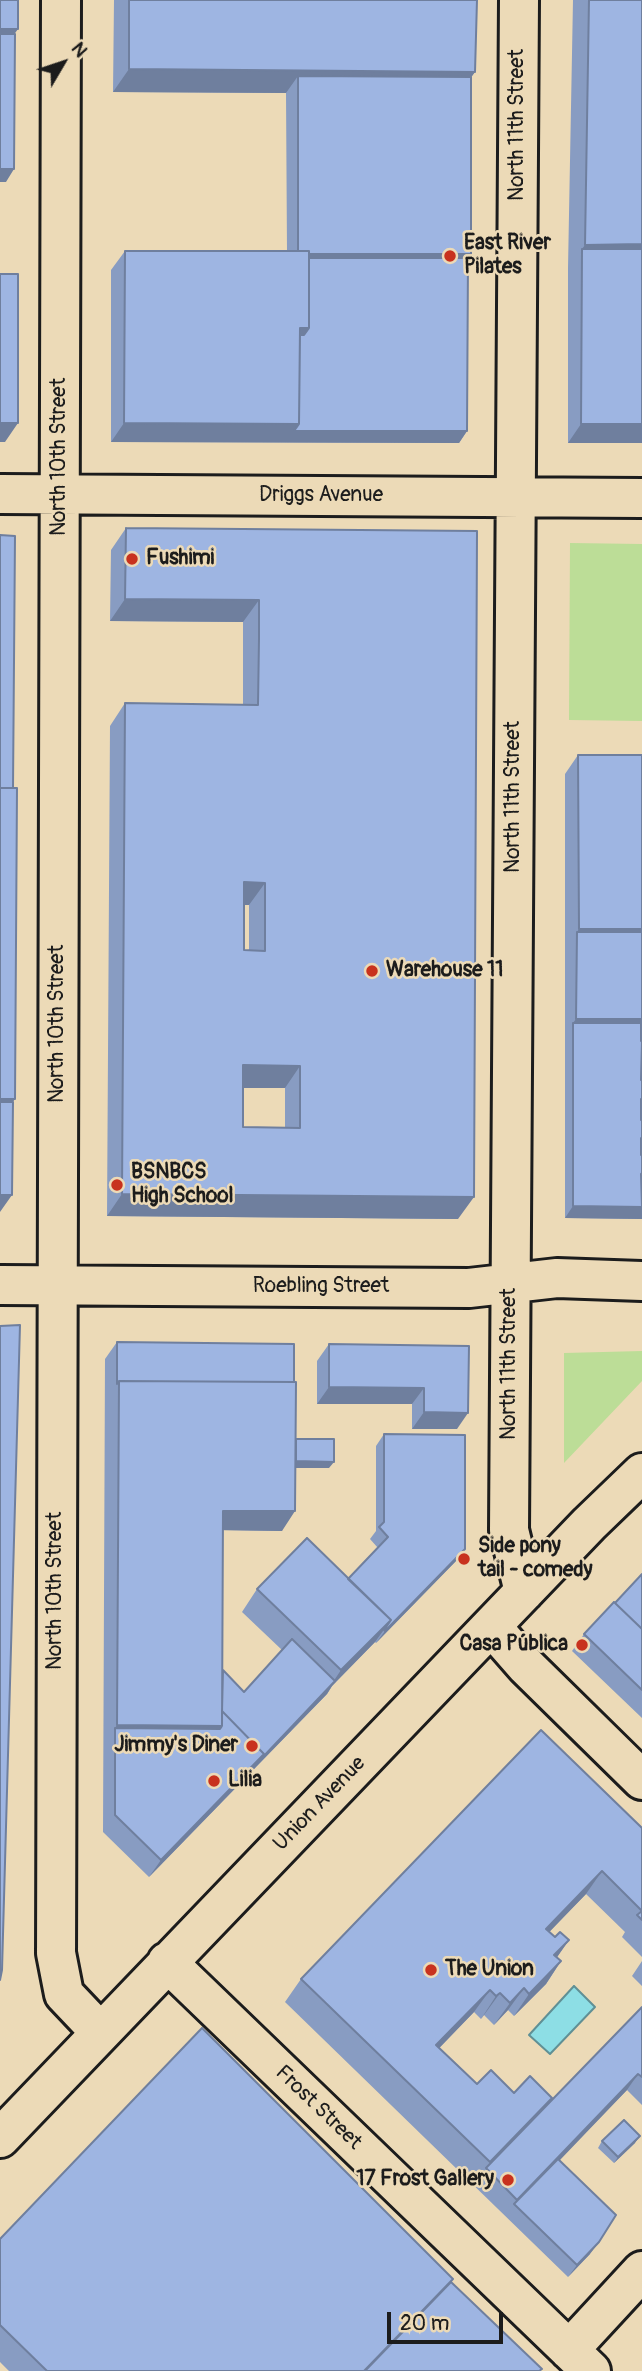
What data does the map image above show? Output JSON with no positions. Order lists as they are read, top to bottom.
{
  "streets": {
    "street": [
      "North 11th Street",
      "North 10th Street",
      "Driggs Avenue",
      "Roebling Street",
      "Union Avenue",
      "Frost Street"
    ]
  },
  "crossings": [
    ["North 11th Street", "Driggs Avenue"],
    ["North 11th Street", "Roebling Street"],
    ["North 11th Street", "Union Avenue"],
    ["North 10th Street", "Driggs Avenue"],
    ["North 10th Street", "Roebling Street"],
    ["North 10th Street", "Union Avenue"],
    ["Union Avenue", "Frost Street"]
  ],
  "places": [
    "East River Pilates",
    "Fushimi",
    "Warehouse 11",
    "BSNBCS High School",
    "Side pony tail - comedy",
    "Casa Pública",
    "Jimmy's Diner",
    "Lilia",
    "The Union",
    "17 Frost Gallery"
  ],
  "scale_bar": "20 m",
  "north": "top right"
}
